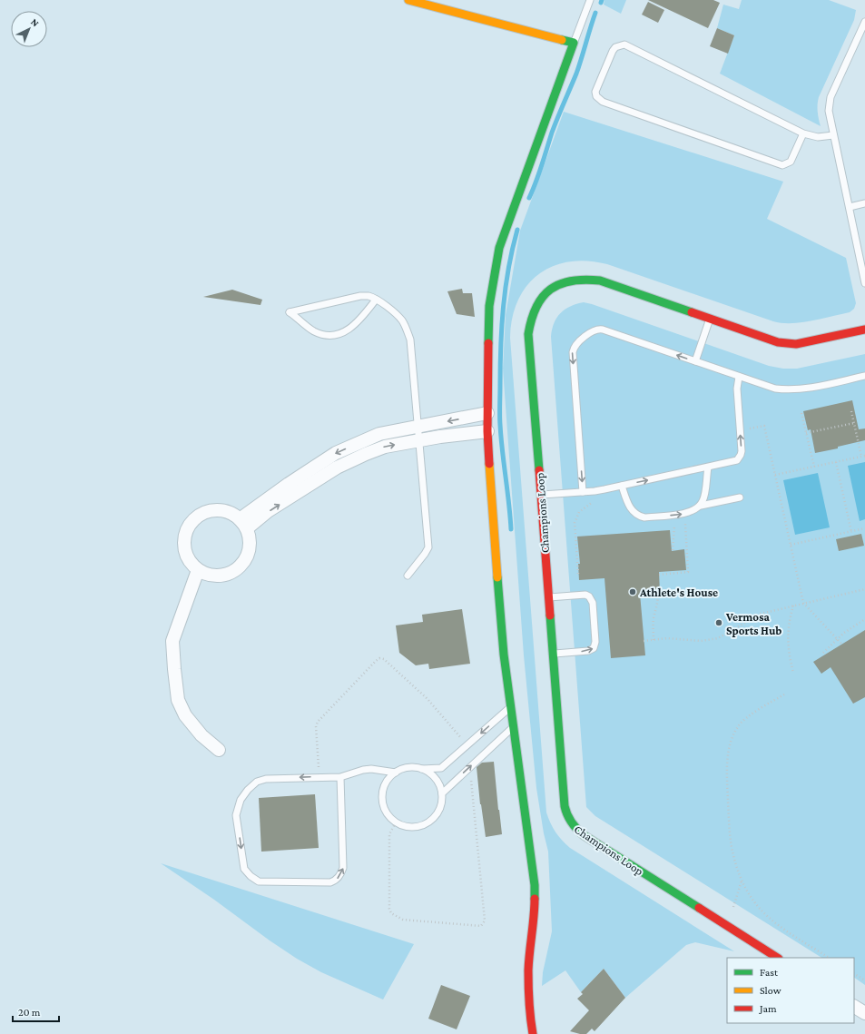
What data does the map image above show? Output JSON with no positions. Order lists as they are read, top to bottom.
{
  "streets": {
    "street": ["Champions Loop"]
  },
  "places": ["Athlete's House", "Vermosa Sports Hub"],
  "legend": ["Fast", "Slow", "Jam"],
  "scale_bar": "20 m",
  "north": "top right"
}
